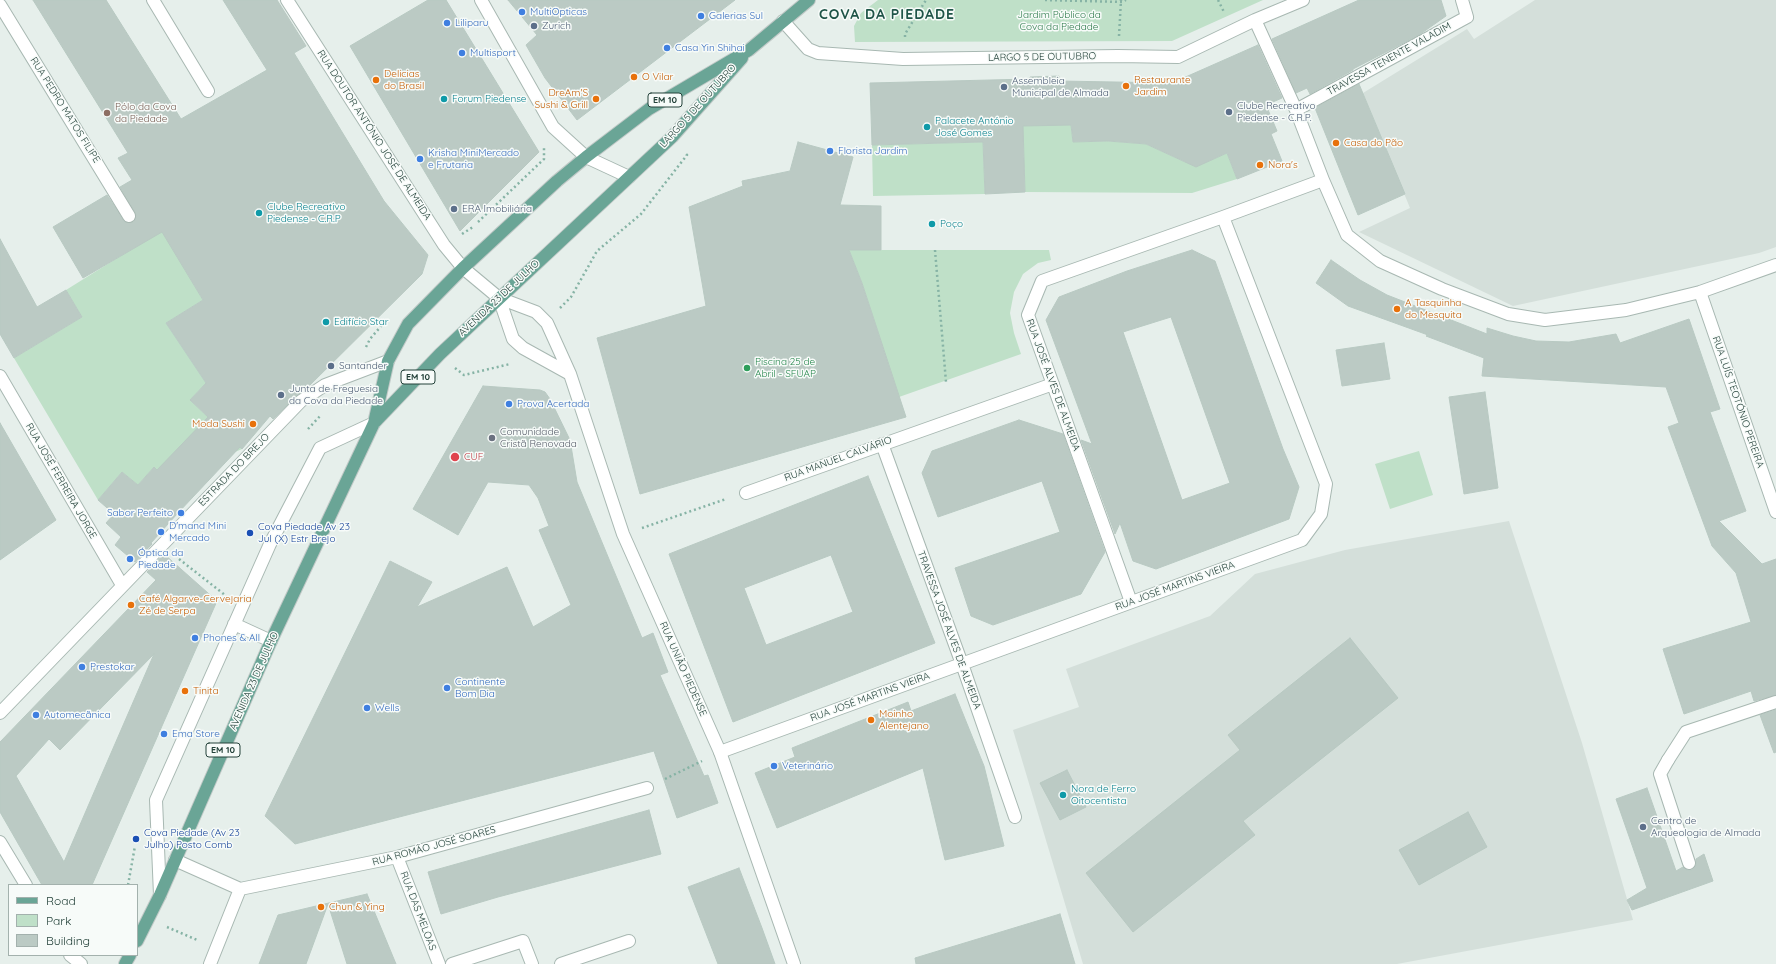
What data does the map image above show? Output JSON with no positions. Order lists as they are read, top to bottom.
{
  "streets": {
    "main road": ["LARGO 5 DE OUTUBRO", "EM 10", "AVENIDA 23 DE JULHO"],
    "street": [
      "TRAVESSA TENENTE VALADIM",
      "RUA PEDRO MATOS FILIPE",
      "RUA DOUTOR ANTÓNIO JOSÉ DE ALMEIDA",
      "RUA JOSÉ ALVES DE ALMEIDA",
      "RUA LUÍS TEOTÓNIO PEREIRA",
      "RUA MANUEL CALVÁRIO",
      "ESTRADA DO BREJO",
      "RUA JOSÉ FERREIRA JORGE",
      "RUA JOSÉ MARTINS VIEIRA",
      "TRAVESSA JOSÉ ALVES DE ALMEIDA",
      "RUA UNIÃO PIEDENSE",
      "RUA ROMÃO JOSÉ SOARES",
      "RUA DAS MELOAS"
    ]
  },
  "crossings": [
    ["LARGO 5 DE OUTUBRO", "AVENIDA 23 DE JULHO"],
    ["RUA DOUTOR ANTÓNIO JOSÉ DE ALMEIDA", "AVENIDA 23 DE JULHO"],
    ["RUA DOUTOR ANTÓNIO JOSÉ DE ALMEIDA", "RUA UNIÃO PIEDENSE"],
    ["AVENIDA 23 DE JULHO", "ESTRADA DO BREJO"],
    ["AVENIDA 23 DE JULHO", "RUA UNIÃO PIEDENSE"],
    ["RUA JOSÉ ALVES DE ALMEIDA", "RUA MANUEL CALVÁRIO"],
    ["RUA JOSÉ ALVES DE ALMEIDA", "RUA JOSÉ MARTINS VIEIRA"],
    ["RUA MANUEL CALVÁRIO", "TRAVESSA JOSÉ ALVES DE ALMEIDA"],
    ["ESTRADA DO BREJO", "RUA JOSÉ FERREIRA JORGE"],
    ["RUA JOSÉ MARTINS VIEIRA", "TRAVESSA JOSÉ ALVES DE ALMEIDA"],
    ["RUA JOSÉ MARTINS VIEIRA", "RUA UNIÃO PIEDENSE"],
    ["RUA ROMÃO JOSÉ SOARES", "RUA DAS MELOAS"]
  ],
  "districts": ["COVA DA PIEDADE"],
  "parks": ["Jardim Público da Cova da Piedade"],
  "places": [
    "MultiOpticas",
    "Galerias Sul",
    "Liliparu",
    "Zurich",
    "Casa Yin Shihai",
    "Multisport",
    "O Vilar",
    "Delicias do Brasil",
    "Restaurante Jardim",
    "Assembleia Municipal de Almada",
    "Forum Piedense",
    "DreAm'S Sushi & Grill",
    "Clube Recreativo Piedense - C.R.P.",
    "Pólo da Cova da Piedade",
    "Palacete António José Gomes",
    "Casa do Pão",
    "Florista Jardim",
    "Krisha MiniMercado e Frutaria",
    "Nora's",
    "ERA Imobiliária",
    "Clube Recreativo Piedense - C.R.P",
    "Poço",
    "A Tasquinha do Mesquita",
    "Edifício Star",
    "Santander",
    "Piscina 25 de Abril - SFUAP",
    "Junta de Freguesia da Cova da Piedade",
    "Prova Acertada",
    "Moda Sushi",
    "Comunidade Cristã Renovada",
    "CUF",
    "Sabor Perfeito",
    "D'mand Mini Mercado",
    "Cova Piedade Av 23 Jul (X) Estr Brejo",
    "Óptica da Piedade",
    "Café Algarve-Cervejaria Zé de Serpa",
    "Phones & All",
    "Prestokar",
    "Continente Bom Dia",
    "Tinita",
    "Wells",
    "Automecãnica",
    "Moinho Alentejano",
    "Ema Store",
    "Veterinário",
    "Nora de Ferro Oitocentista",
    "Centro de Arqueologia de Almada",
    "Cova Piedade (Av 23 Julho) Posto Comb",
    "Chun & Ying"
  ],
  "legend": ["Road", "Park", "Building"]
}
